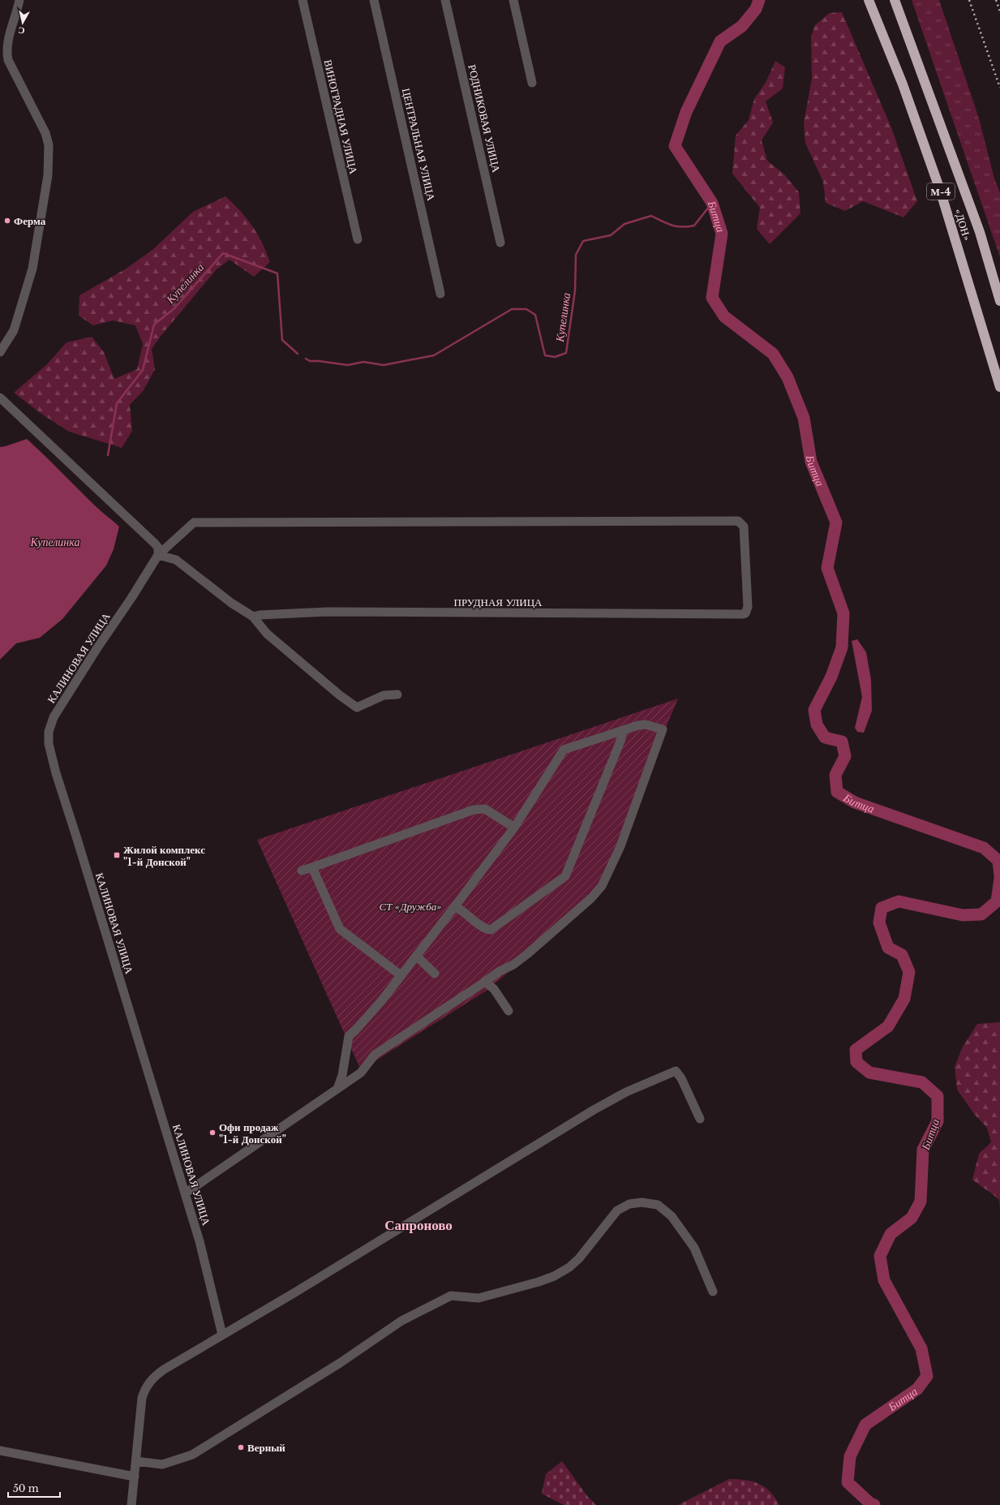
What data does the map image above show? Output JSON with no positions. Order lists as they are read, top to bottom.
{
  "streets": {
    "highway": ["М-4", "«ДОН»"],
    "street": [
      "ВИНОГРАДНАЯ УЛИЦА",
      "РОДНИКОВАЯ УЛИЦА",
      "ЦЕНТРАЛЬНАЯ УЛИЦА",
      "ПРУДНАЯ УЛИЦА",
      "КАЛИНОВАЯ УЛИЦА"
    ]
  },
  "crossings": [
    ["ПРУДНАЯ УЛИЦА", "КАЛИНОВАЯ УЛИЦА"]
  ],
  "districts": ["Сапроново"],
  "water": ["Битца", "Купелинка"],
  "parks": ["СТ «Дружба»"],
  "places": {
    "other": ["Ферма", "Офи продаж \"1-й Донской\"", "Верный"],
    "transit": ["Жилой комплекс \"1-й Донской\""]
  },
  "scale_bar": "50 m",
  "north": "bottom"
}
